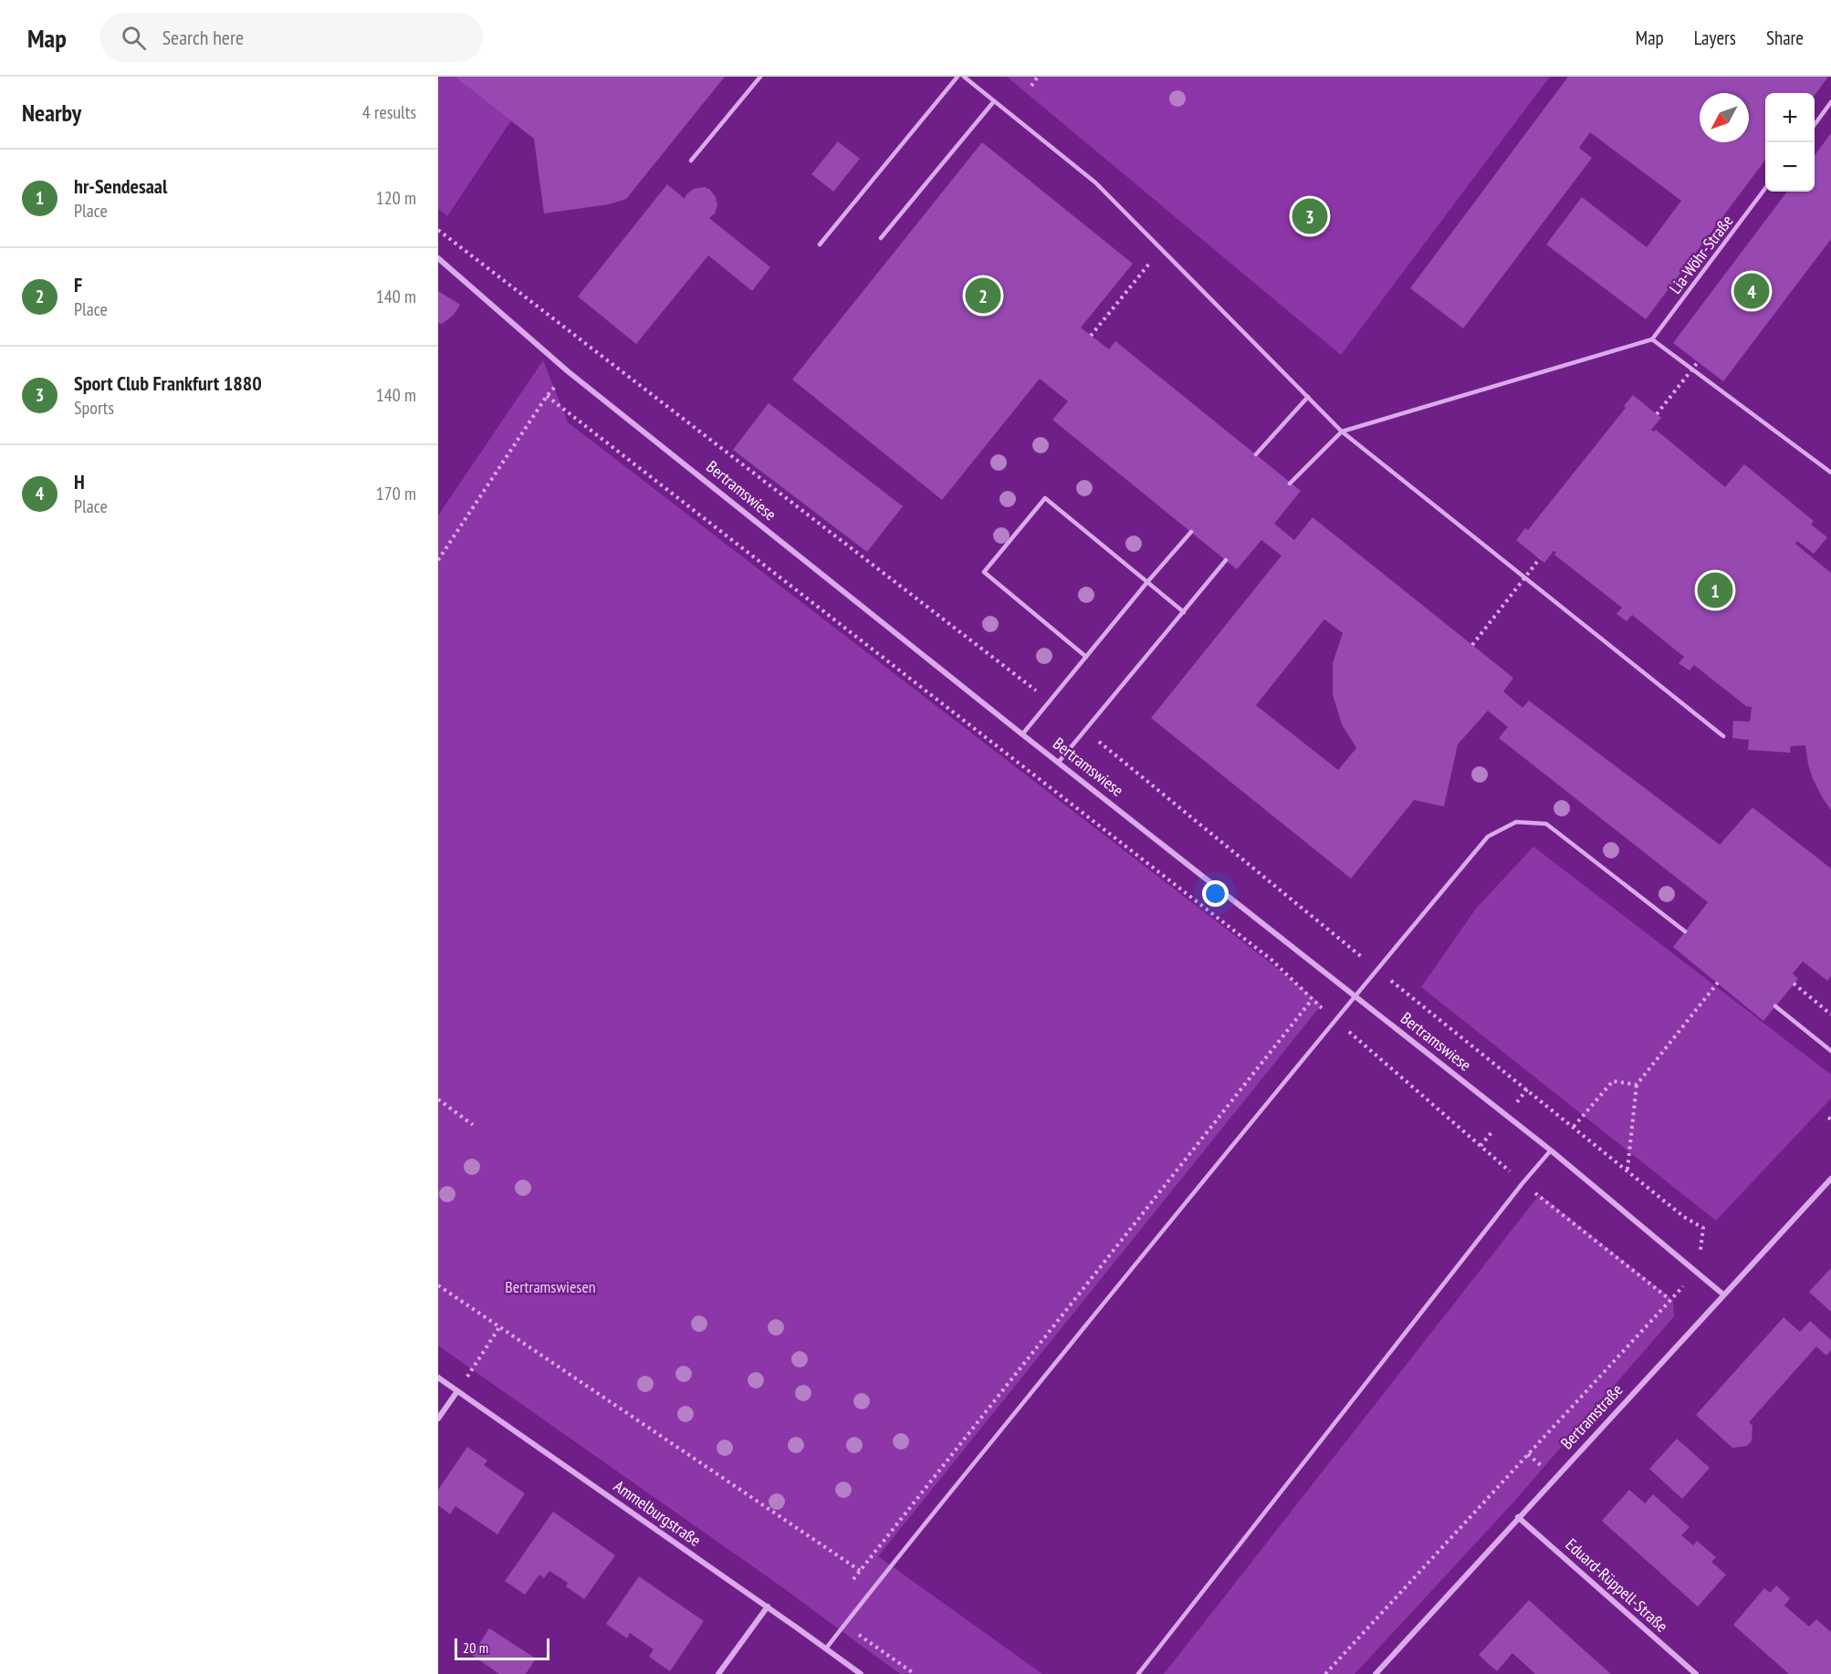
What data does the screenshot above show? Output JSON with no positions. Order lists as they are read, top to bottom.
{
  "streets": {
    "street": [
      "Bertramswiese",
      "Bertramstraße",
      "Ammelburgstraße",
      "Eduard-Rüppell-Straße"
    ],
    "lane": ["Lia-Wöhr-Straße"]
  },
  "crossings": [
    ["Bertramswiese", "Bertramstraße"],
    ["Bertramstraße", "Eduard-Rüppell-Straße"]
  ],
  "parks": ["Bertramswiesen"],
  "scale_bar": "20 m",
  "north": "bottom left",
  "page": {
    "header": "Map",
    "search": "Search here",
    "nav": ["Map", "Layers", "Share"],
    "heading": ["Nearby", "4 results"],
    "map_buttons": ["+", "−"],
    "list": [
      {
        "mark": "1",
        "name": "hr-Sendesaal",
        "note": "Place",
        "value": "120 m"
      },
      {
        "mark": "2",
        "name": "F",
        "note": "Place",
        "value": "140 m"
      },
      {
        "mark": "3",
        "name": "Sport Club Frankfurt 1880",
        "note": "Sports",
        "value": "140 m"
      },
      {
        "mark": "4",
        "name": "H",
        "note": "Place",
        "value": "170 m"
      }
    ],
    "pins": [
      "3",
      "4",
      "2",
      "1"
    ],
    "scale": "20 m"
  }
}
